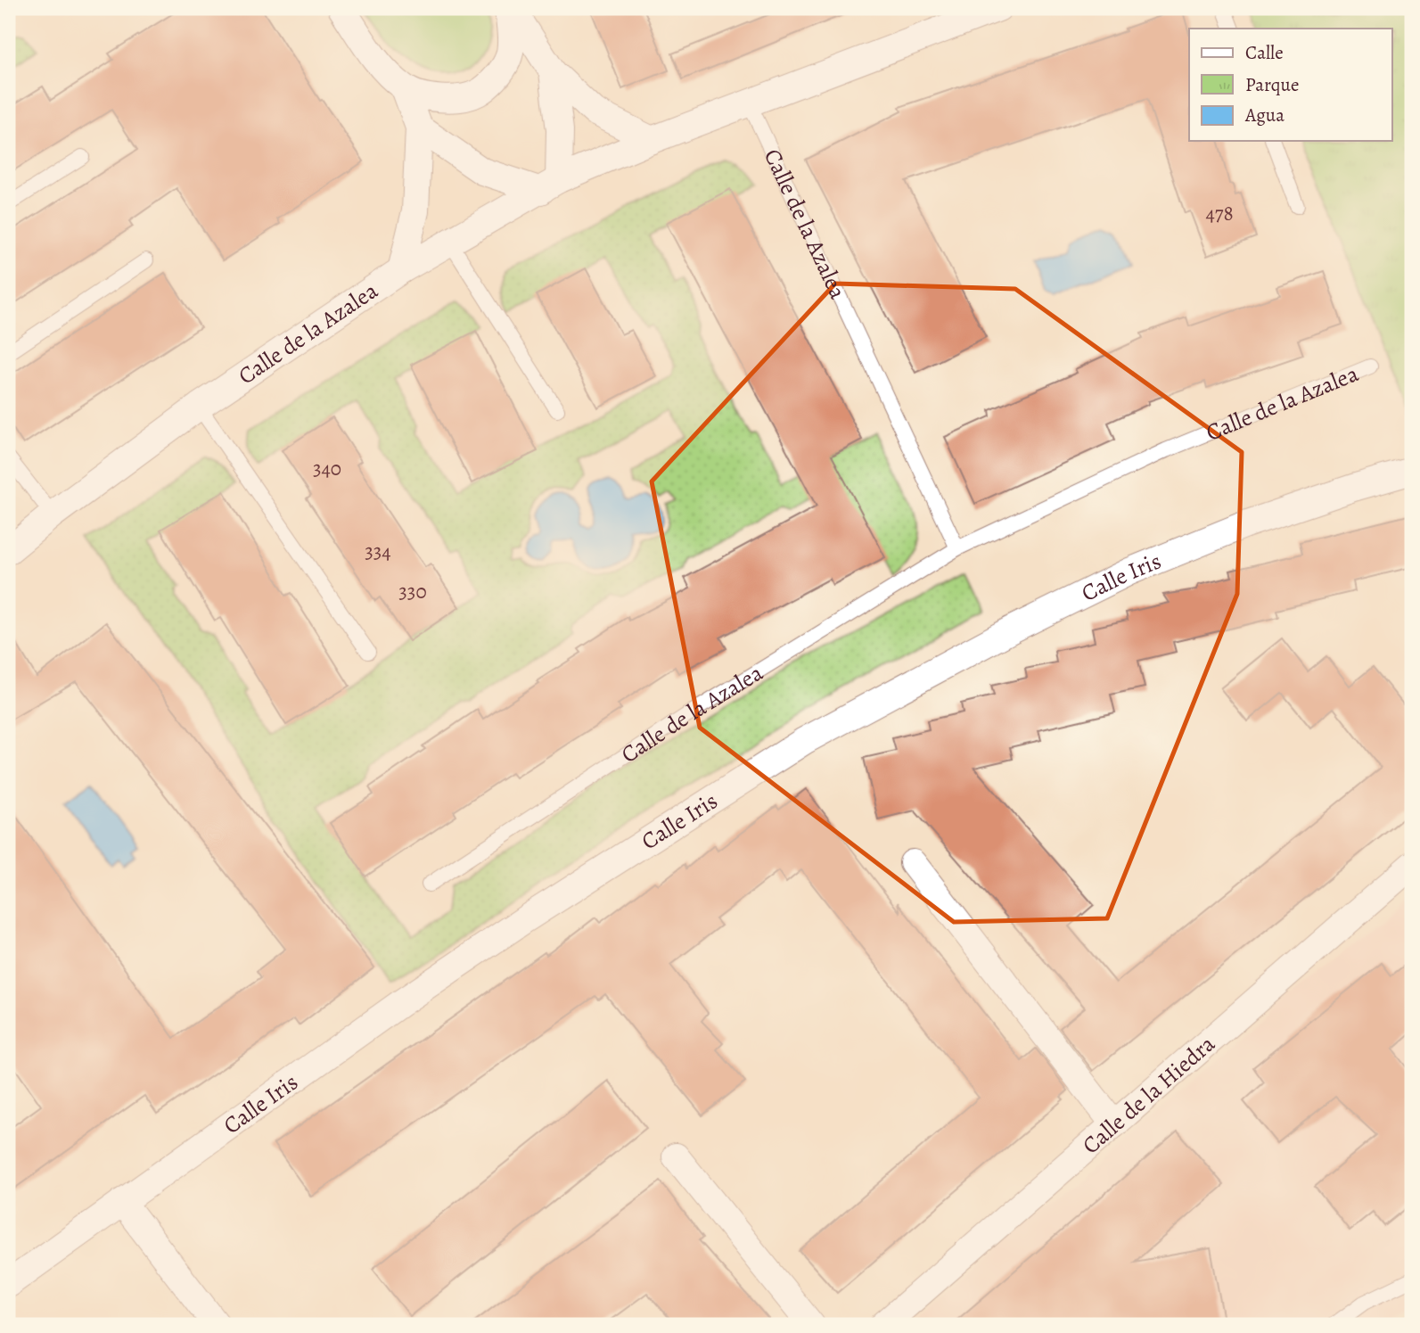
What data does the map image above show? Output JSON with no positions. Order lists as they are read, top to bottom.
{
  "streets": {
    "street": ["Calle de la Azalea", "Calle Iris", "Calle de la Hiedra"]
  },
  "house_numbers": [
    "478",
    "340",
    "334",
    "330"
  ],
  "legend": ["Calle", "Parque", "Agua"]
}
